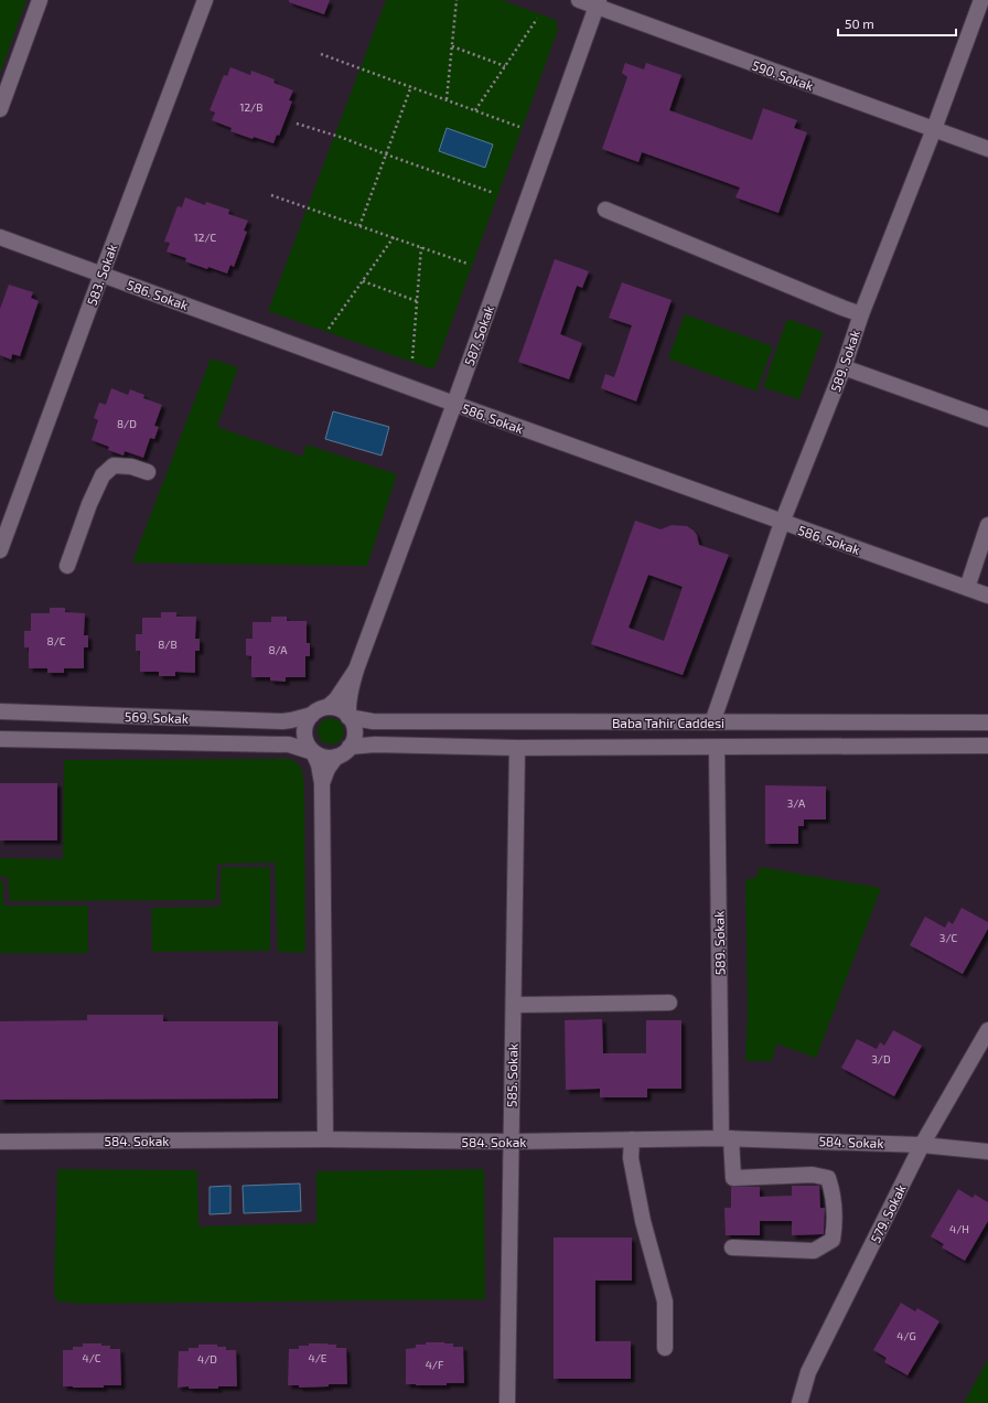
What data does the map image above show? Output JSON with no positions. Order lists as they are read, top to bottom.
{
  "streets": {
    "street": [
      "590. Sokak",
      "583. Sokak",
      "586. Sokak",
      "587. Sokak",
      "589. Sokak",
      "569. Sokak",
      "Baba Tahir Caddesi",
      "585. Sokak",
      "584. Sokak",
      "579. Sokak"
    ]
  },
  "crossings": [
    ["590. Sokak", "587. Sokak"],
    ["590. Sokak", "589. Sokak"],
    ["583. Sokak", "586. Sokak"],
    ["586. Sokak", "587. Sokak"],
    ["586. Sokak", "589. Sokak"],
    ["589. Sokak", "Baba Tahir Caddesi"],
    ["589. Sokak", "584. Sokak"],
    ["569. Sokak", "Baba Tahir Caddesi"],
    ["Baba Tahir Caddesi", "585. Sokak"],
    ["585. Sokak", "584. Sokak"],
    ["584. Sokak", "579. Sokak"]
  ],
  "house_numbers": [
    "12/B",
    "12/C",
    "8/D",
    "8/C",
    "8/B",
    "8/A",
    "3/A",
    "3/C",
    "3/D",
    "4/H",
    "4/G",
    "4/C",
    "4/E",
    "4/D",
    "4/F"
  ],
  "scale_bar": "50 m"
}
